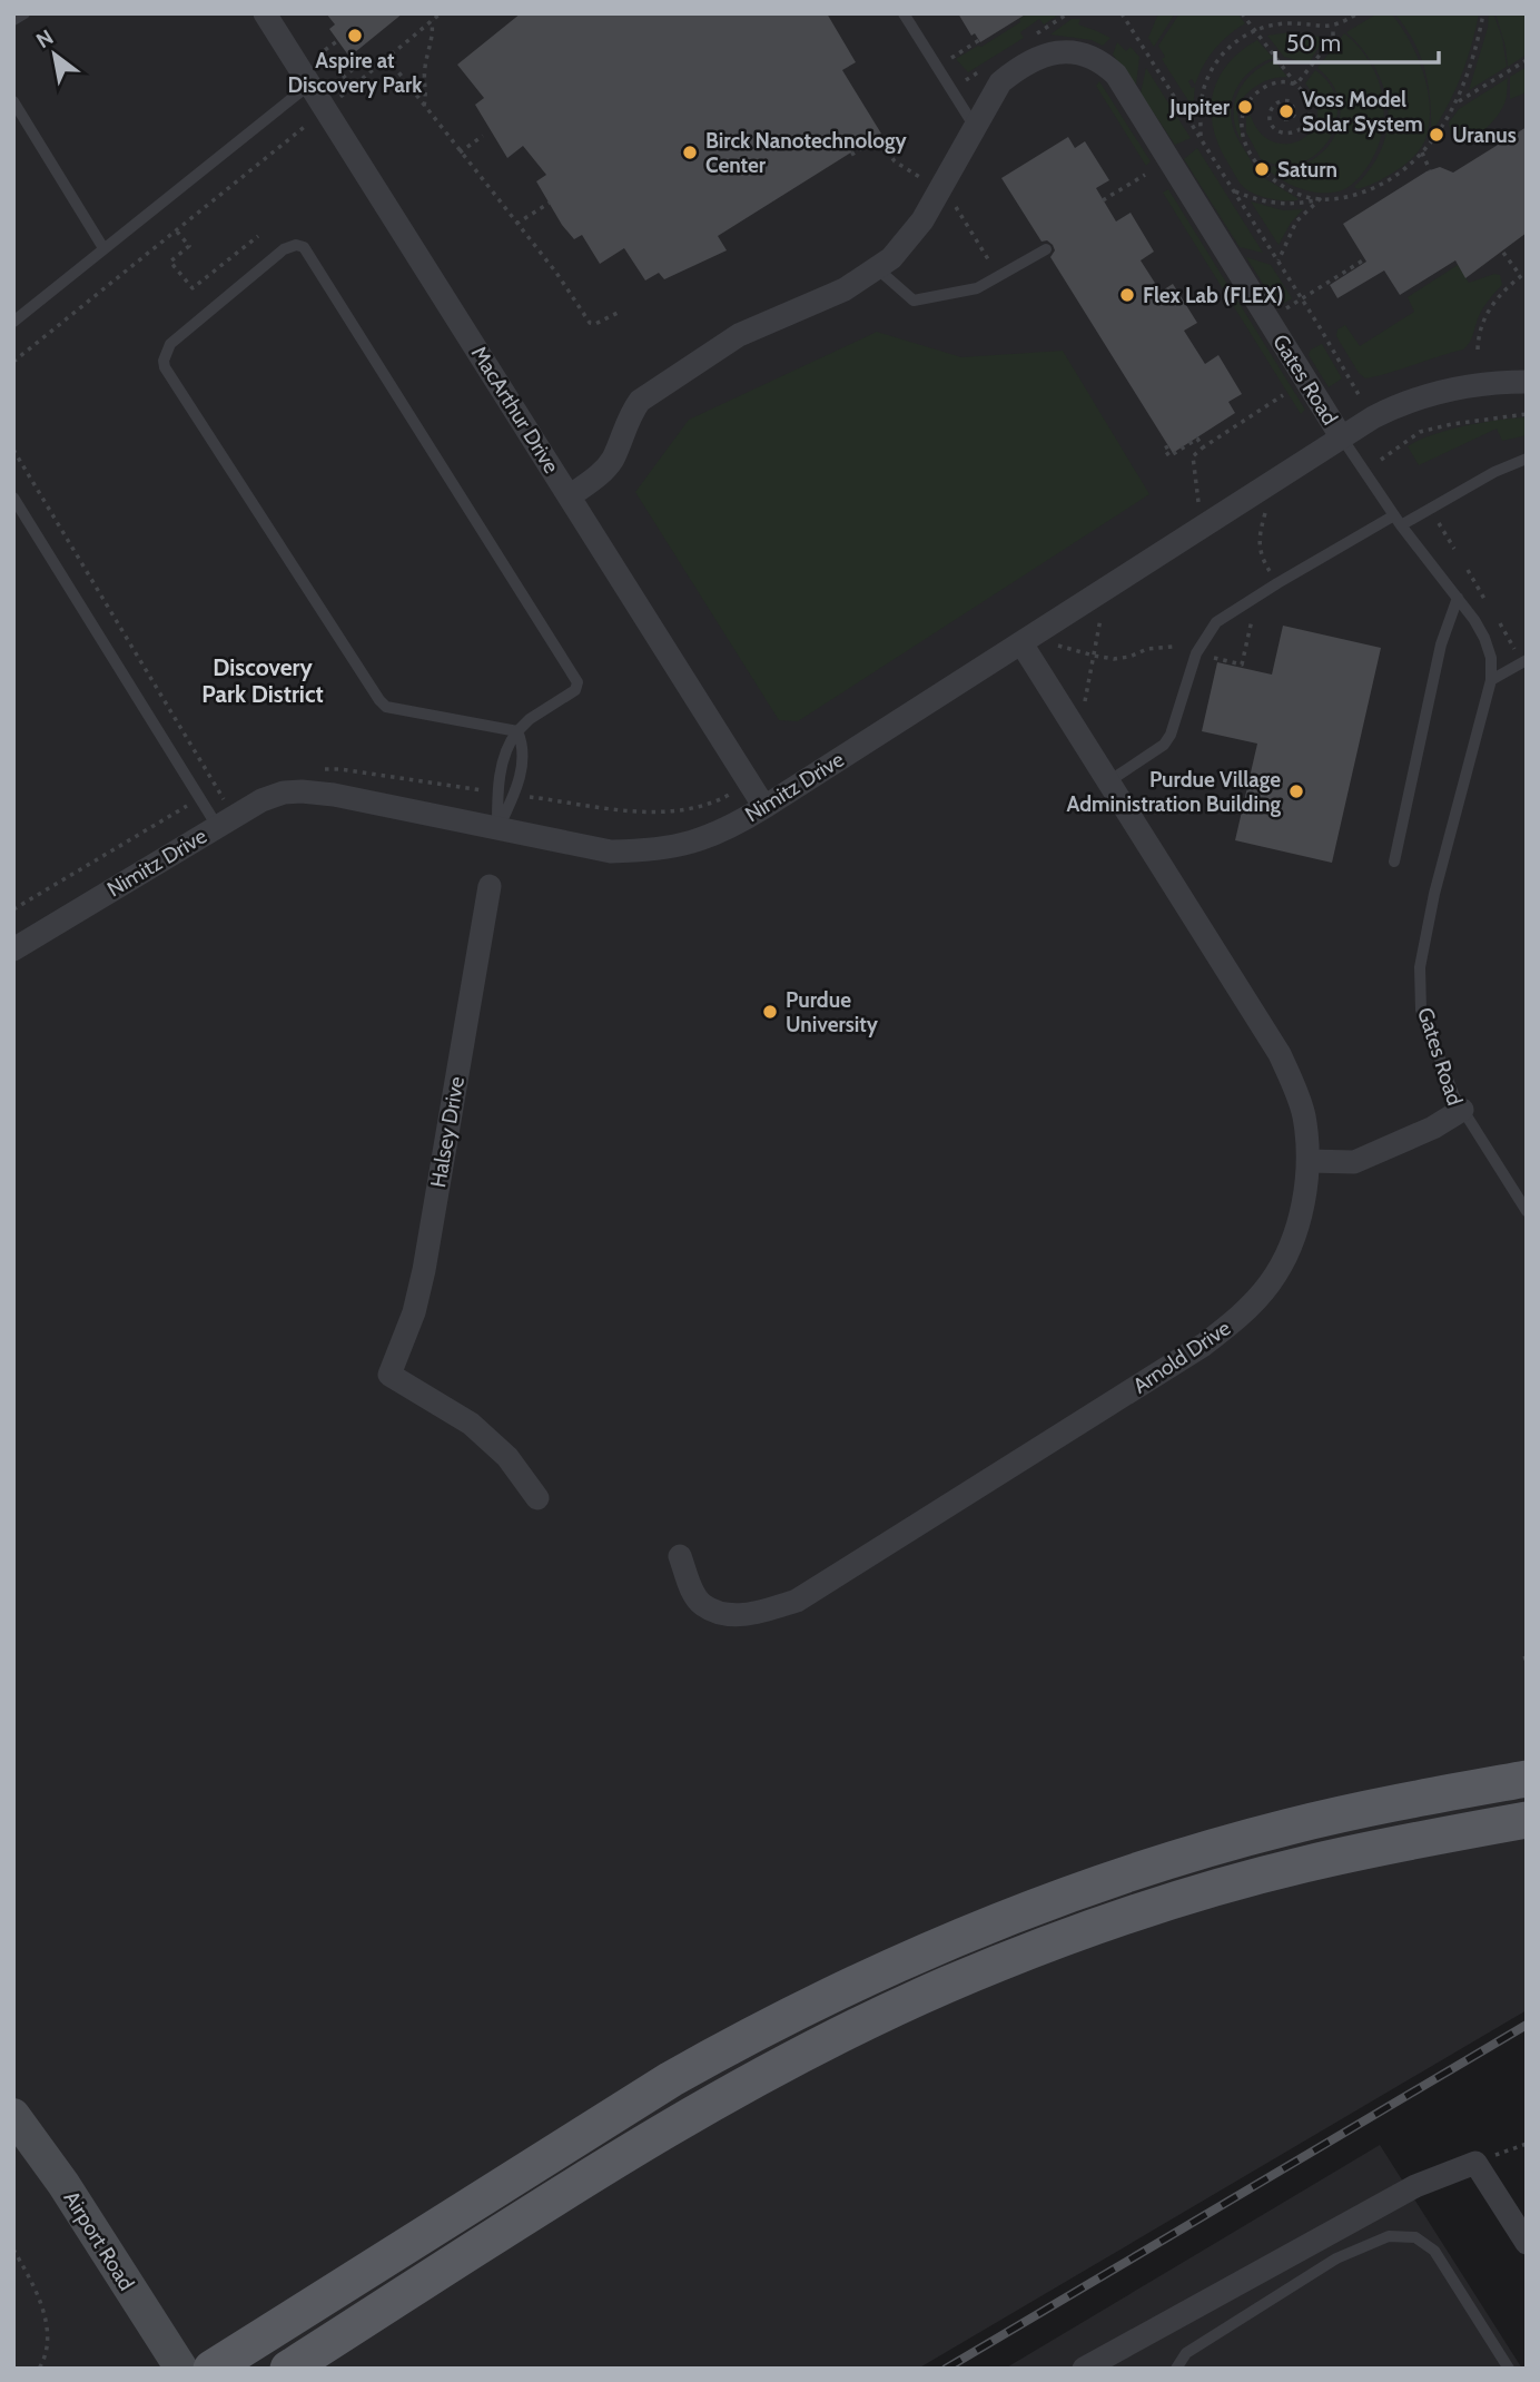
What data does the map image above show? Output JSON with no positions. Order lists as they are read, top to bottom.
{
  "streets": {
    "street": [
      "Gates Road",
      "MacArthur Drive",
      "Nimitz Drive",
      "Halsey Drive",
      "Arnold Drive",
      "Airport Road"
    ]
  },
  "crossings": [
    ["Gates Road", "MacArthur Drive"],
    ["Gates Road", "Nimitz Drive"],
    ["Gates Road", "Arnold Drive"],
    ["MacArthur Drive", "Nimitz Drive"],
    ["Nimitz Drive", "Arnold Drive"]
  ],
  "districts": ["Discovery Park District"],
  "places": [
    "Aspire at Discovery Park",
    "Jupiter",
    "Voss Model Solar System",
    "Uranus",
    "Birck Nanotechnology Center",
    "Saturn",
    "Flex Lab (FLEX)",
    "Purdue Village Administration Building",
    "Purdue University"
  ],
  "scale_bar": "50 m",
  "north": "top left"
}
